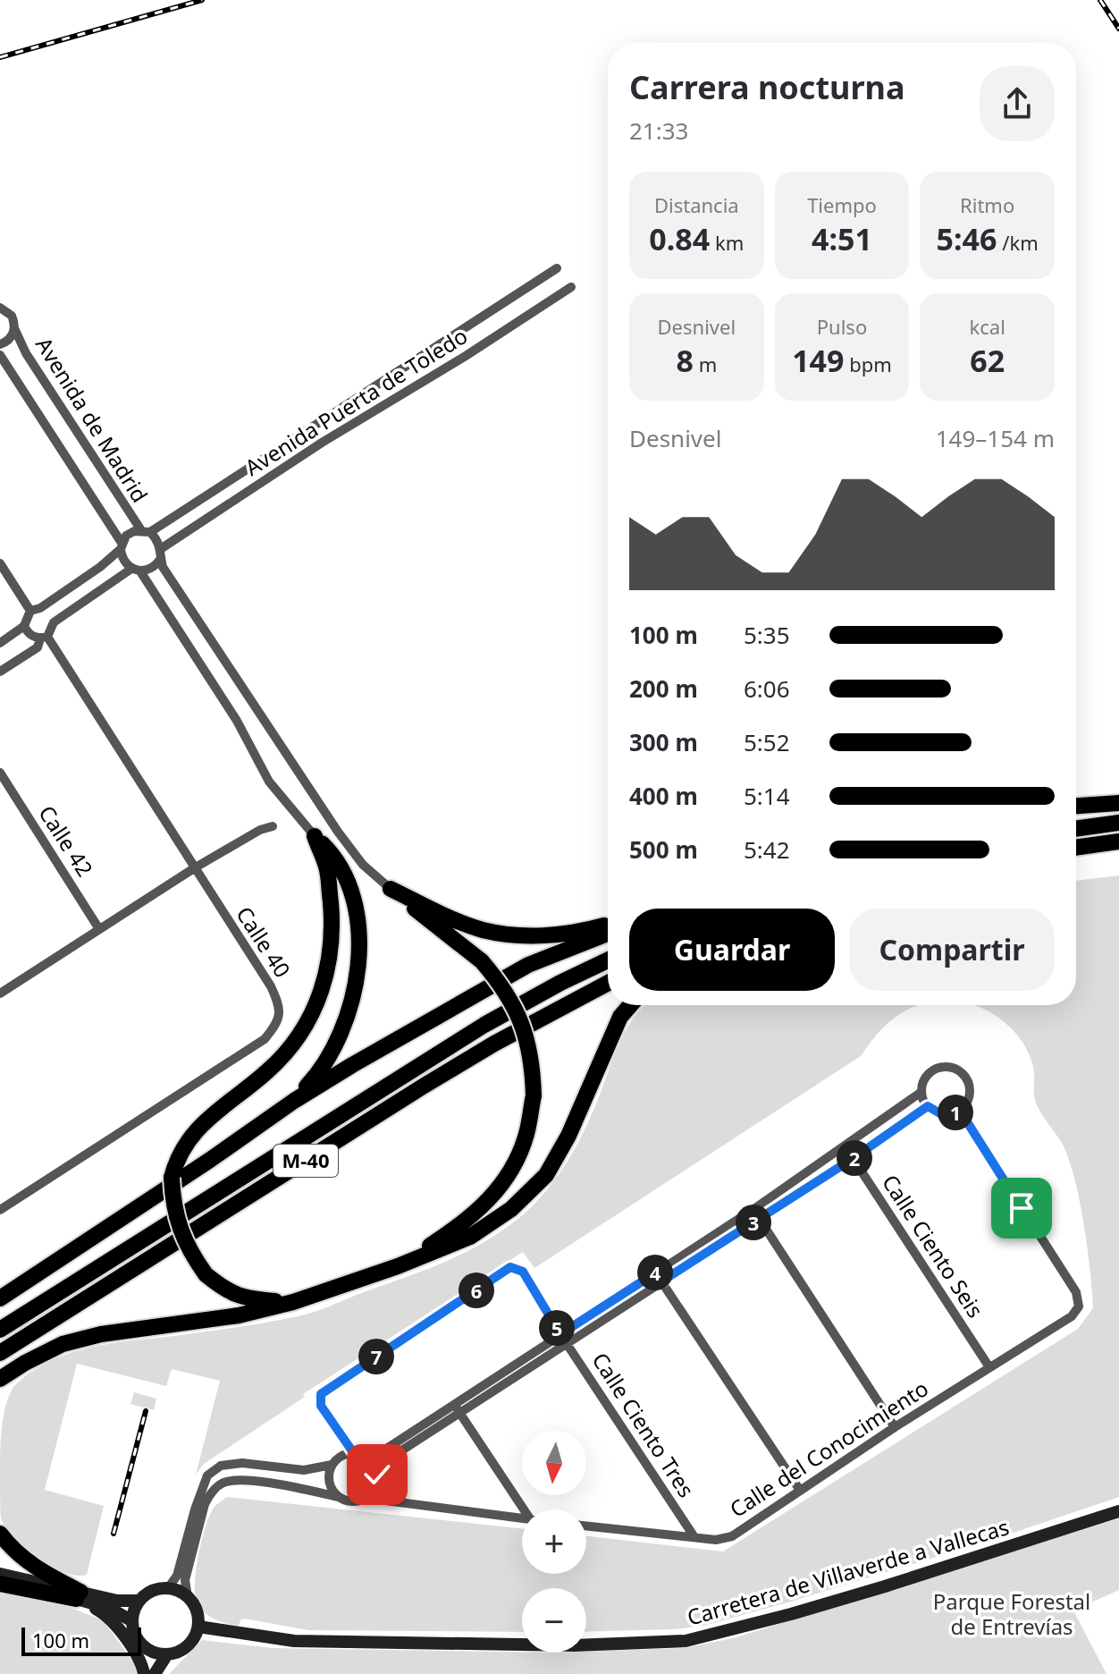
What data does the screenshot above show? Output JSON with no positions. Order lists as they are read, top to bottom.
{
  "streets": {
    "highway": ["M-40"],
    "main road": ["Carretera de Villaverde a Vallecas"],
    "street": [
      "Avenida Puerta de Toledo",
      "Avenida de Madrid",
      "Calle 42",
      "Calle 40",
      "Calle Ciento Seis",
      "Calle Ciento Tres",
      "Calle del Conocimiento"
    ]
  },
  "crossings": [
    ["Avenida Puerta de Toledo", "Avenida de Madrid"],
    ["Calle Ciento Seis", "Calle del Conocimiento"],
    ["Calle Ciento Tres", "Calle del Conocimiento"]
  ],
  "parks": ["Parque Forestal de Entrevías"],
  "scale_bar": "100 m",
  "north": "bottom",
  "page": {
    "heading": ["Carrera nocturna", "21:33"],
    "stats": [
      ["Distancia", "0.84 km"],
      ["Tiempo", "4:51"],
      ["Ritmo", "5:46 /km"],
      ["Desnivel", "8 m"],
      ["Pulso", "149 bpm"],
      ["kcal", "62"]
    ],
    "chart": ["Desnivel", "149–154 m"],
    "list": [
      {
        "name": "100 m",
        "note": "5:35"
      },
      {
        "name": "200 m",
        "note": "6:06"
      },
      {
        "name": "300 m",
        "note": "5:52"
      },
      {
        "name": "400 m",
        "note": "5:14"
      },
      {
        "name": "500 m",
        "note": "5:42"
      }
    ],
    "buttons": ["Guardar", "Compartir"],
    "pins": [
      "1",
      "2",
      "3",
      "4",
      "6",
      "5",
      "7"
    ],
    "map_buttons": ["+", "−"],
    "scale": "100 m"
  }
}
